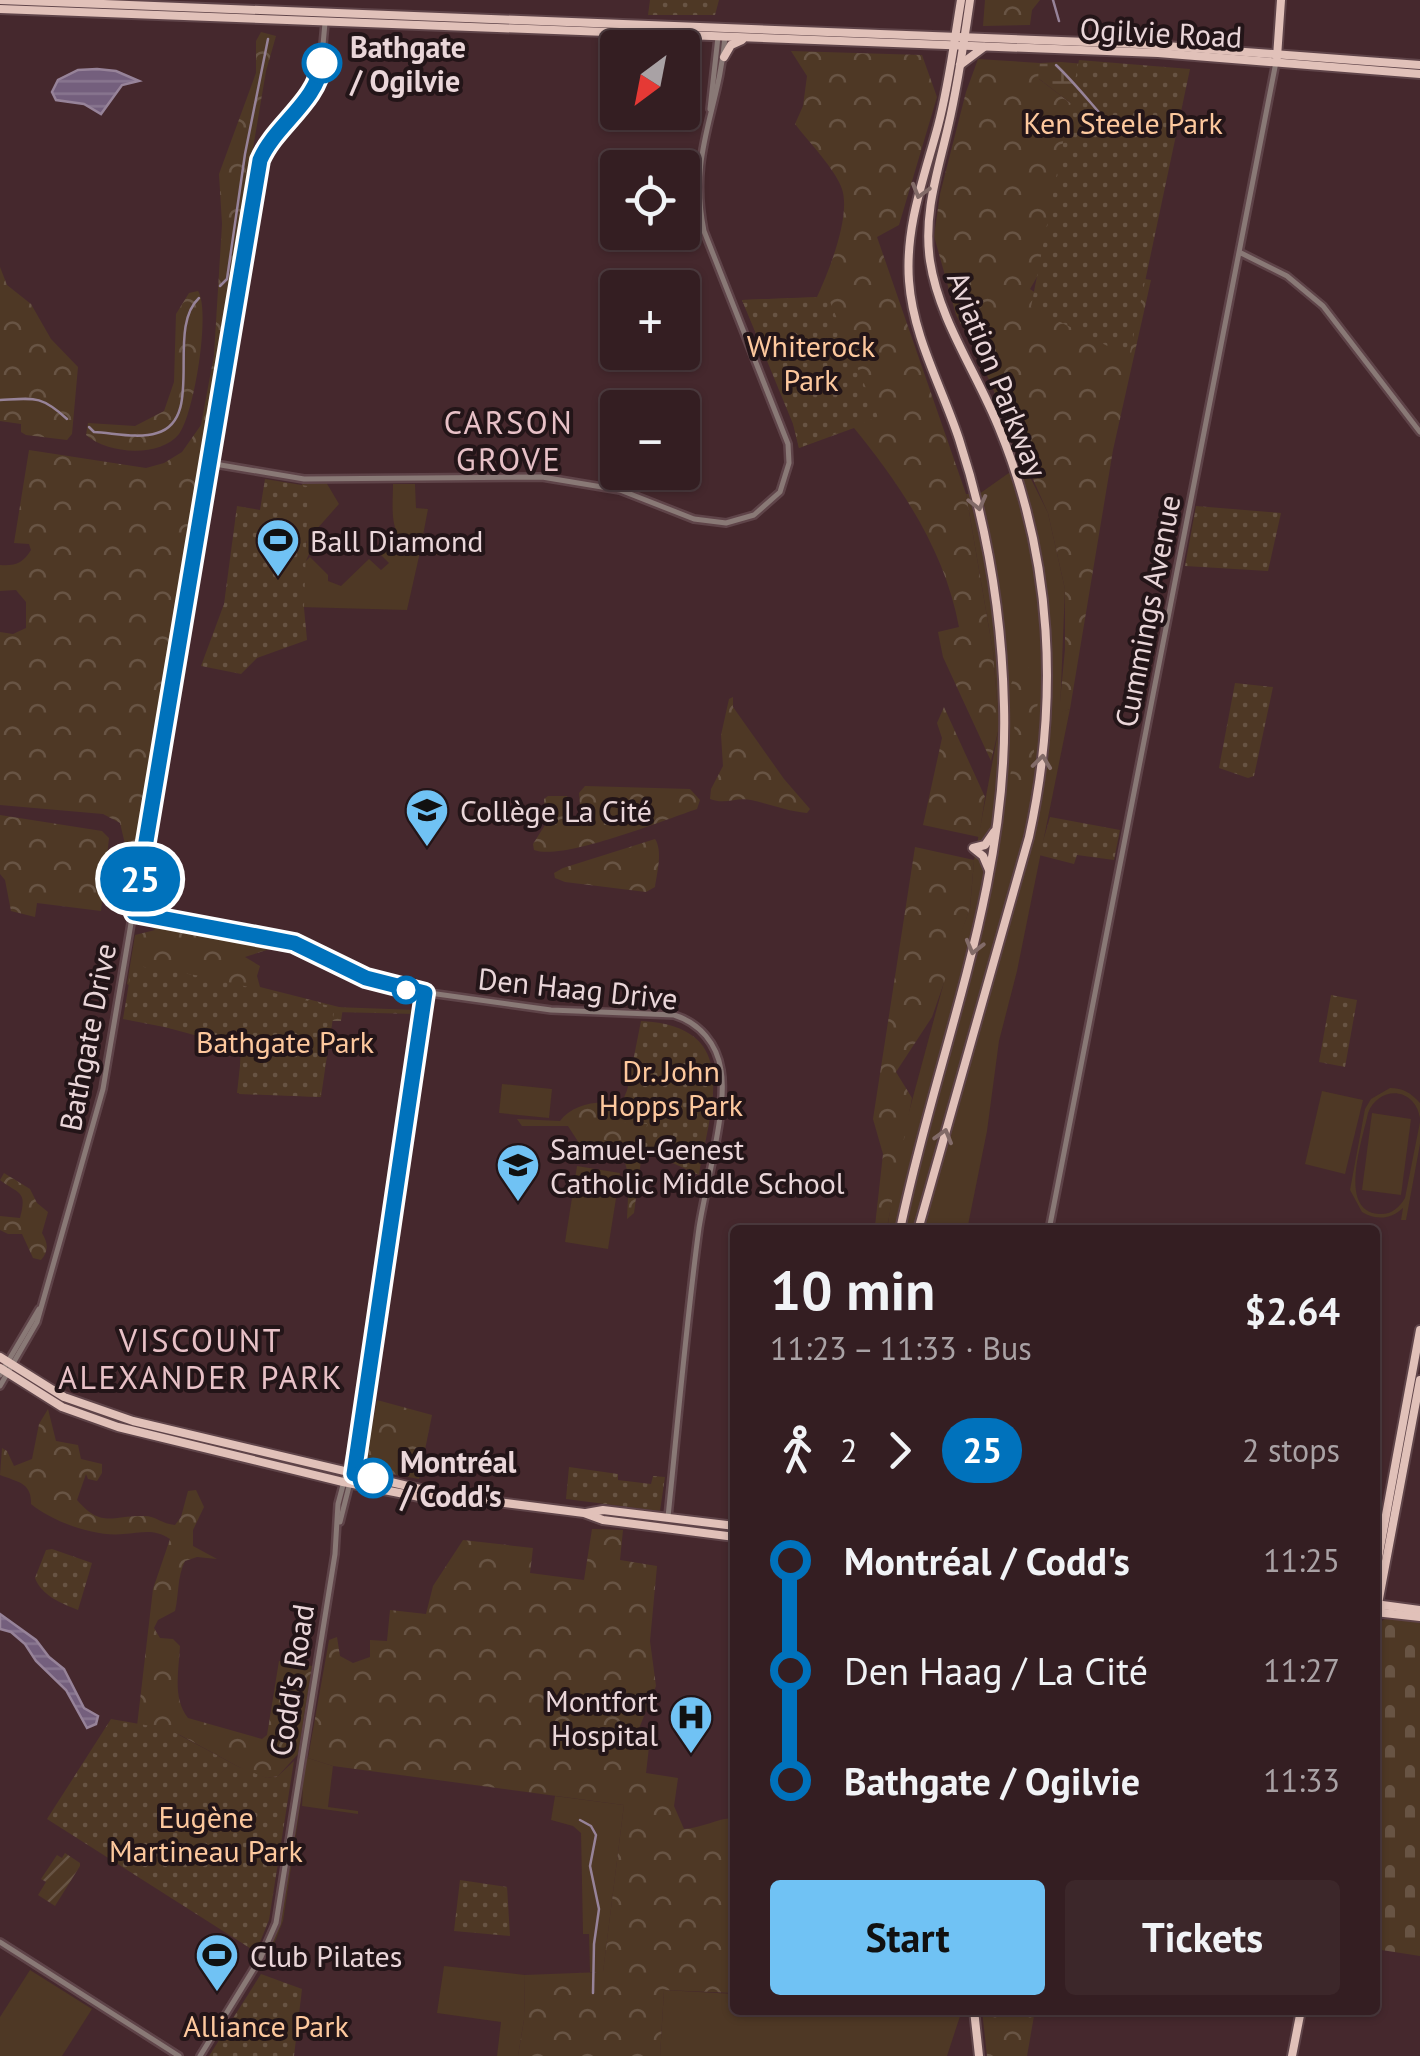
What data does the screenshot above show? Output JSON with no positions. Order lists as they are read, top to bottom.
{
  "streets": {
    "main road": ["Ogilvie Road", "Aviation Parkway", "Cummings Avenue"],
    "street": ["Den Haag Drive", "Bathgate Drive", "Codd's Road"]
  },
  "crossings": [
    ["Ogilvie Road", "Aviation Parkway"],
    ["Ogilvie Road", "Cummings Avenue"],
    ["Ogilvie Road", "Bathgate Drive"],
    ["Den Haag Drive", "Bathgate Drive"],
    ["Den Haag Drive", "Codd's Road"]
  ],
  "districts": ["CARSON GROVE", "VISCOUNT ALEXANDER PARK"],
  "parks": [
    "Ken Steele Park",
    "Whiterock Park",
    "Bathgate Park",
    "Dr. John Hopps Park",
    "Eugène Martineau Park",
    "Alliance Park"
  ],
  "places": {
    "other": ["Bathgate / Ogilvie", "Montréal / Codd's"],
    "sports": ["Ball Diamond", "Club Pilates"],
    "school or university": ["Collège La Cité", "Samuel-Genest Catholic Middle School"],
    "hospital": ["Montfort Hospital"]
  },
  "lines": ["bus line 25"],
  "north": "bottom left",
  "page": {
    "on_map": "25",
    "map_buttons": ["+", "−"],
    "heading": ["10 min", "11:23 – 11:33 · Bus", "$2.64"],
    "legs": ["2", "25", "2 stops"],
    "list": [
      {
        "name": "Montréal / Codd's",
        "value": "11:25"
      },
      {
        "name": "Den Haag / La Cité",
        "value": "11:27"
      },
      {
        "name": "Bathgate / Ogilvie",
        "value": "11:33"
      }
    ],
    "buttons": ["Start", "Tickets"]
  }
}
